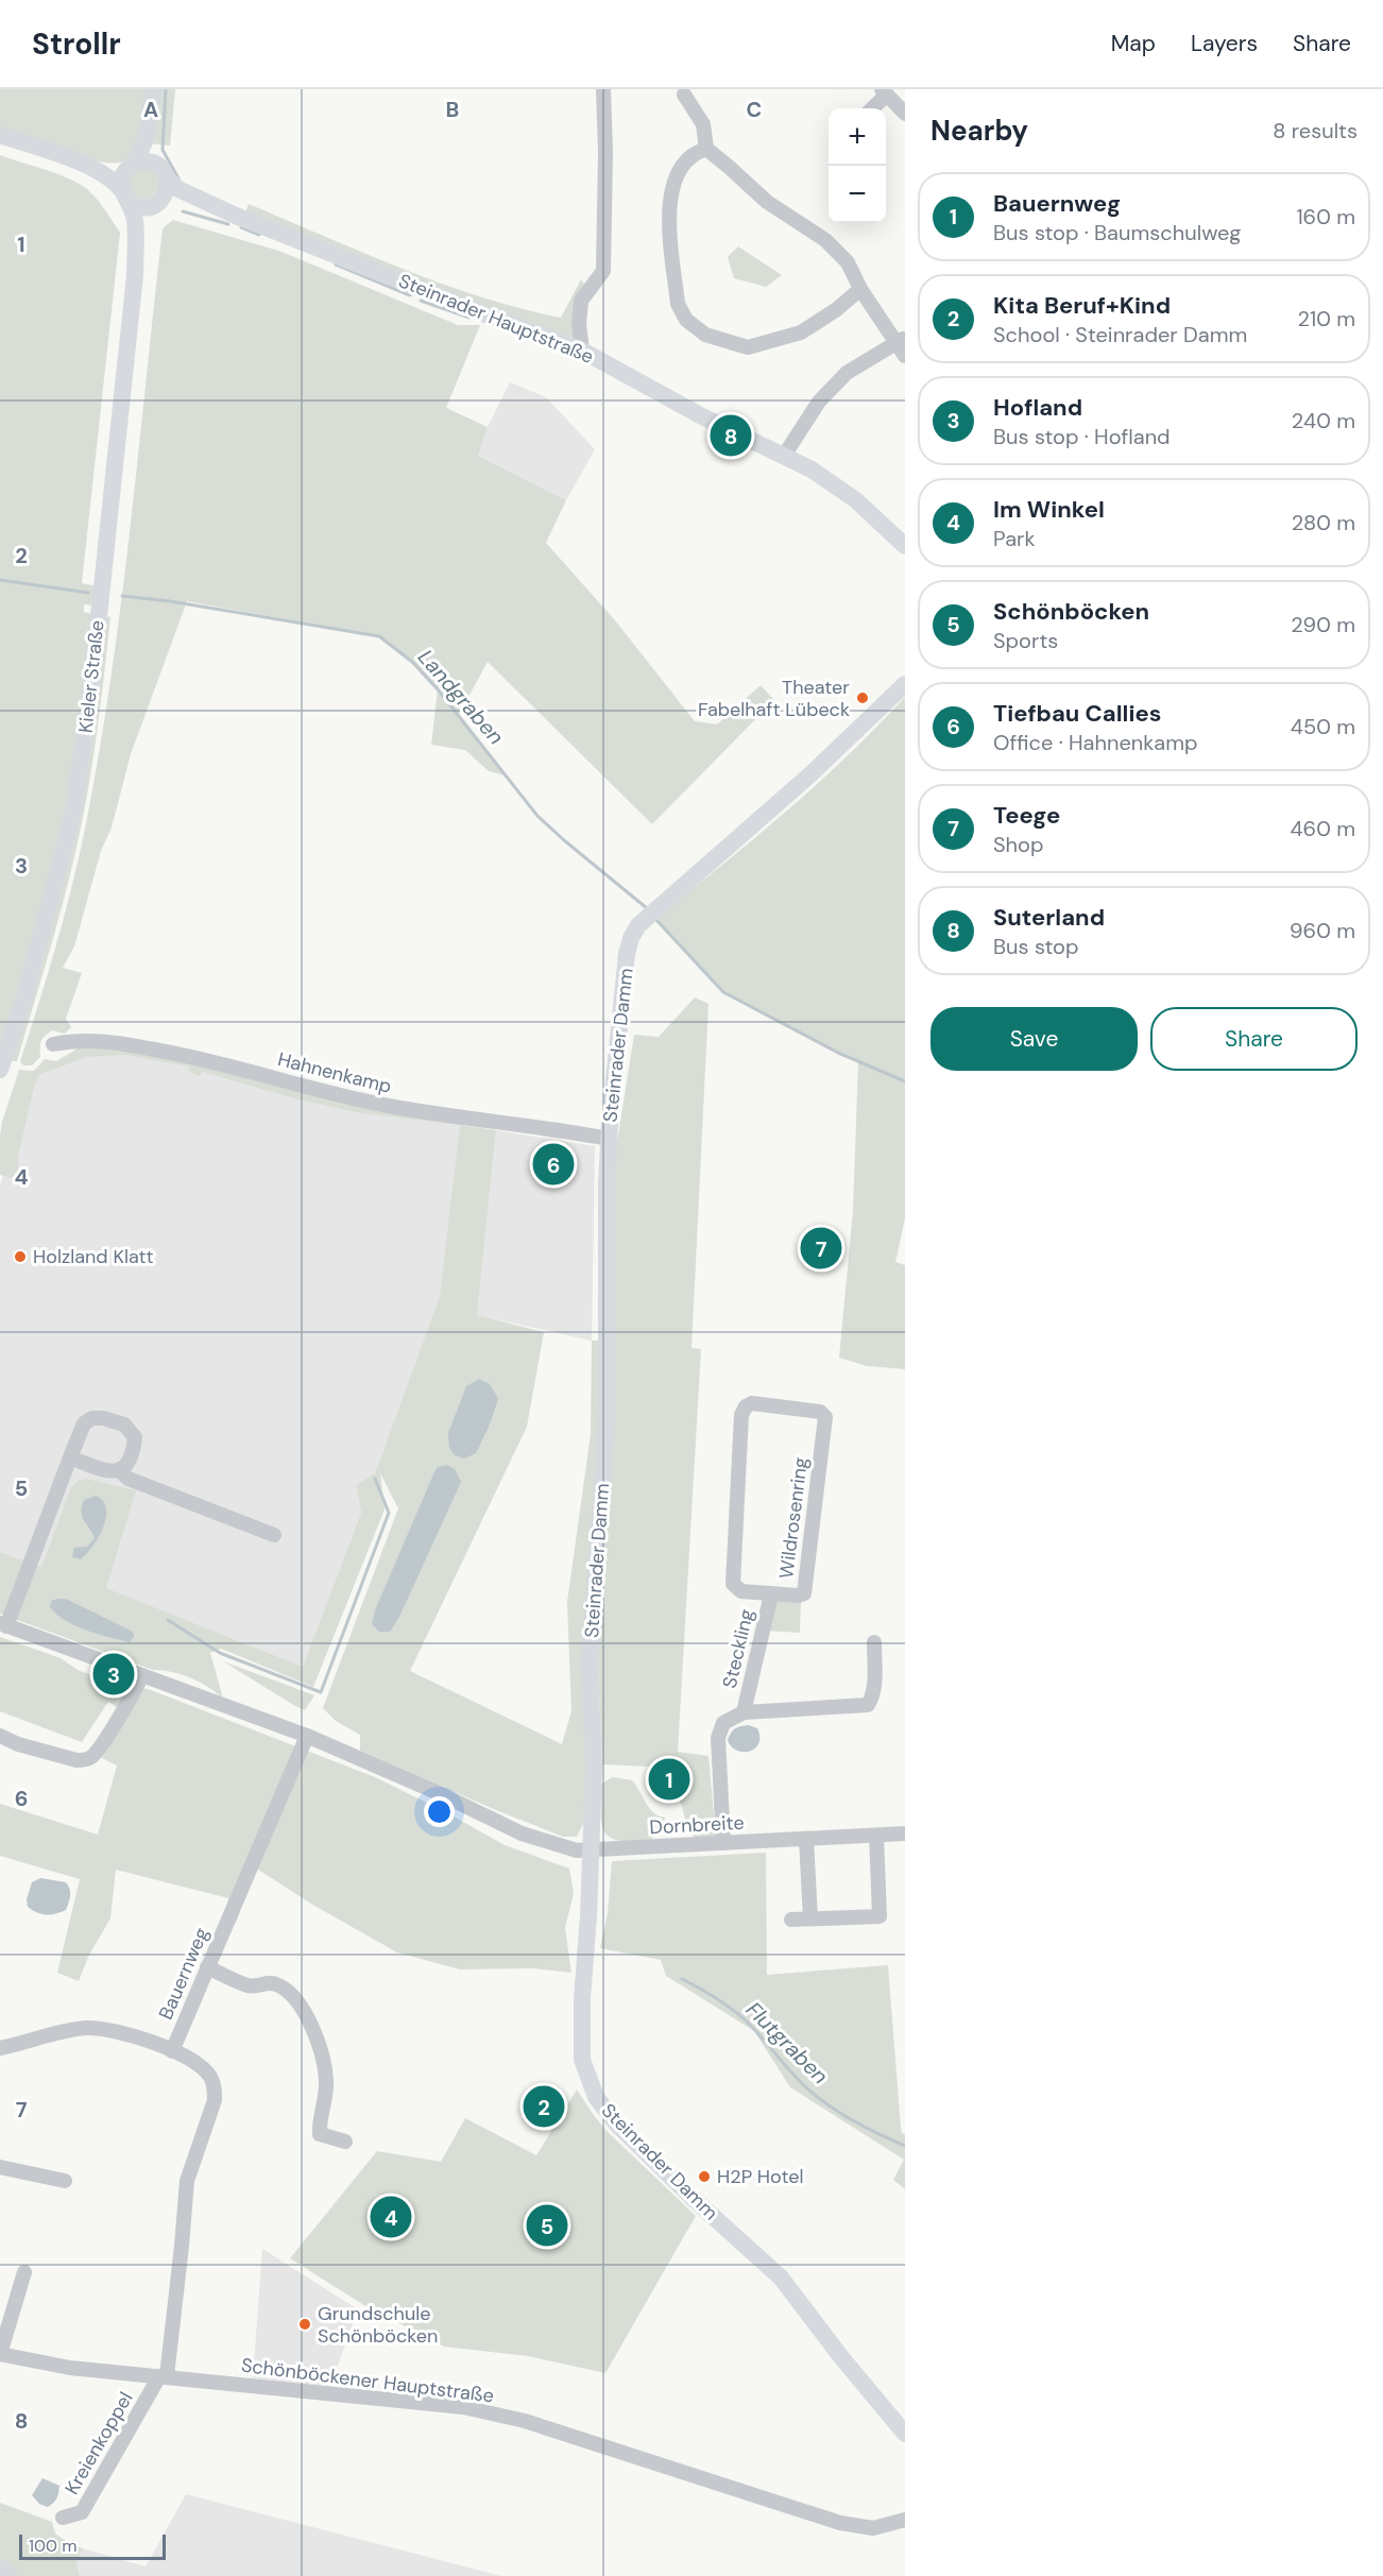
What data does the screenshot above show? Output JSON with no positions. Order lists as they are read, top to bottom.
{
  "streets": {
    "main road": ["Steinrader Hauptstraße", "Kieler Straße", "Steinrader Damm"],
    "street": [
      "Hahnenkamp",
      "Wildrosenring",
      "Steckling",
      "Dornbreite",
      "Bauernweg",
      "Schönböckener Hauptstraße",
      "Kreienkoppel"
    ]
  },
  "crossings": [
    ["Steinrader Hauptstraße", "Kieler Straße"],
    ["Steinrader Damm", "Hahnenkamp"],
    ["Steinrader Damm", "Dornbreite"],
    ["Wildrosenring", "Steckling"],
    ["Dornbreite", "Bauernweg"],
    ["Schönböckener Hauptstraße", "Kreienkoppel"]
  ],
  "water": ["Landgraben", "Flutgraben"],
  "places": [
    "Theater Fabelhaft Lübeck",
    "Holzland Klatt",
    "H2P Hotel",
    "Grundschule Schönböcken"
  ],
  "scale_bar": "100 m",
  "page": {
    "header": "Strollr",
    "nav": ["Map", "Layers", "Share"],
    "heading": ["Nearby", "8 results"],
    "map_buttons": ["+", "−"],
    "list": [
      {
        "mark": "1",
        "name": "Bauernweg",
        "note": "Bus stop · Baumschulweg",
        "value": "160 m"
      },
      {
        "mark": "2",
        "name": "Kita Beruf+Kind",
        "note": "School · Steinrader Damm",
        "value": "210 m"
      },
      {
        "mark": "3",
        "name": "Hofland",
        "note": "Bus stop · Hofland",
        "value": "240 m"
      },
      {
        "mark": "4",
        "name": "Im Winkel",
        "note": "Park",
        "value": "280 m"
      },
      {
        "mark": "5",
        "name": "Schönböcken",
        "note": "Sports",
        "value": "290 m"
      },
      {
        "mark": "6",
        "name": "Tiefbau Callies",
        "note": "Office · Hahnenkamp",
        "value": "450 m"
      },
      {
        "mark": "7",
        "name": "Teege",
        "note": "Shop",
        "value": "460 m"
      },
      {
        "mark": "8",
        "name": "Suterland",
        "note": "Bus stop",
        "value": "960 m"
      }
    ],
    "pins": [
      "8",
      "6",
      "7",
      "3",
      "1",
      "2",
      "4",
      "5"
    ],
    "buttons": ["Save", "Share"],
    "scale": "100 m"
  },
  "grid": {
    "columns": ["A", "B", "C"],
    "rows": [
      "1",
      "2",
      "3",
      "4",
      "5",
      "6",
      "7",
      "8"
    ]
  }
}
